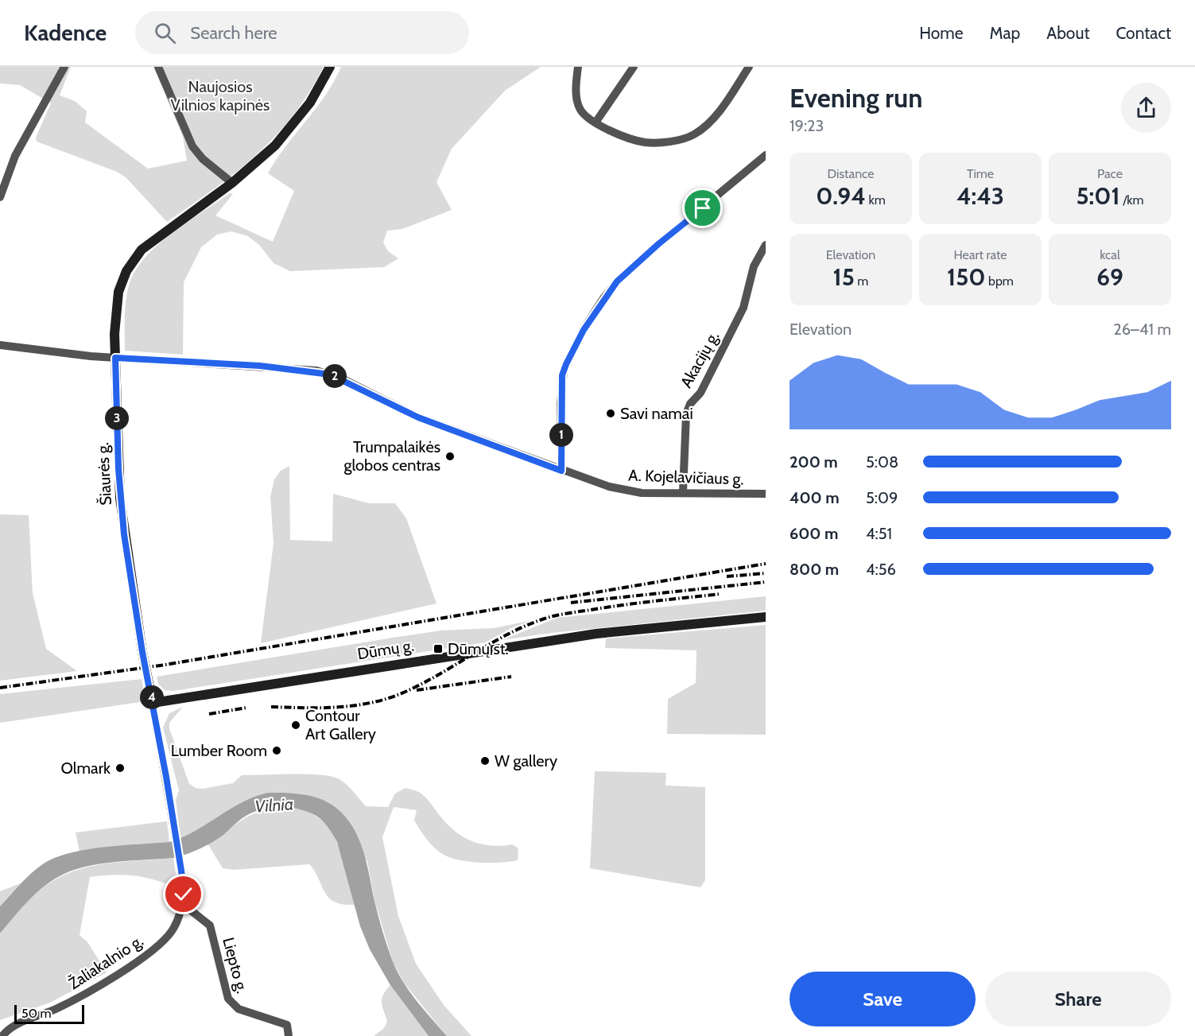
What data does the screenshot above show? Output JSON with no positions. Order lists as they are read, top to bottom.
{
  "streets": {
    "main road": ["Šiaurės g.", "Dūmų g."],
    "street": [
      "Akacijų g.",
      "A. Kojelavičiaus g.",
      "Žaliakalnio g.",
      "Liepto g."
    ]
  },
  "crossings": [
    ["Akacijų g.", "A. Kojelavičiaus g."],
    ["Šiaurės g.", "A. Kojelavičiaus g."],
    ["Šiaurės g.", "Dūmų g."],
    ["Šiaurės g.", "Žaliakalnio g."],
    ["Šiaurės g.", "Liepto g."],
    ["Žaliakalnio g.", "Liepto g."]
  ],
  "water": ["Vilnia"],
  "parks": ["Naujosios Vilnios kapinės"],
  "places": {
    "other": [
      "Savi namai",
      "Trumpalaikės globos centras",
      "Contour Art Gallery",
      "Lumber Room",
      "W gallery",
      "Olmark"
    ],
    "transit": ["Dūmų st."]
  },
  "scale_bar": "50 m",
  "page": {
    "header": "Kadence",
    "search": "Search here",
    "nav": [
      "Home",
      "Map",
      "About",
      "Contact"
    ],
    "heading": ["Evening run", "19:23"],
    "stats": [
      ["Distance", "0.94 km"],
      ["Time", "4:43"],
      ["Pace", "5:01 /km"],
      ["Elevation", "15 m"],
      ["Heart rate", "150 bpm"],
      ["kcal", "69"]
    ],
    "chart": ["Elevation", "26–41 m"],
    "pins": [
      "2",
      "3",
      "1",
      "4"
    ],
    "list": [
      {
        "name": "200 m",
        "note": "5:08"
      },
      {
        "name": "400 m",
        "note": "5:09"
      },
      {
        "name": "600 m",
        "note": "4:51"
      },
      {
        "name": "800 m",
        "note": "4:56"
      }
    ],
    "buttons": ["Save", "Share"],
    "scale": "50 m"
  }
}
